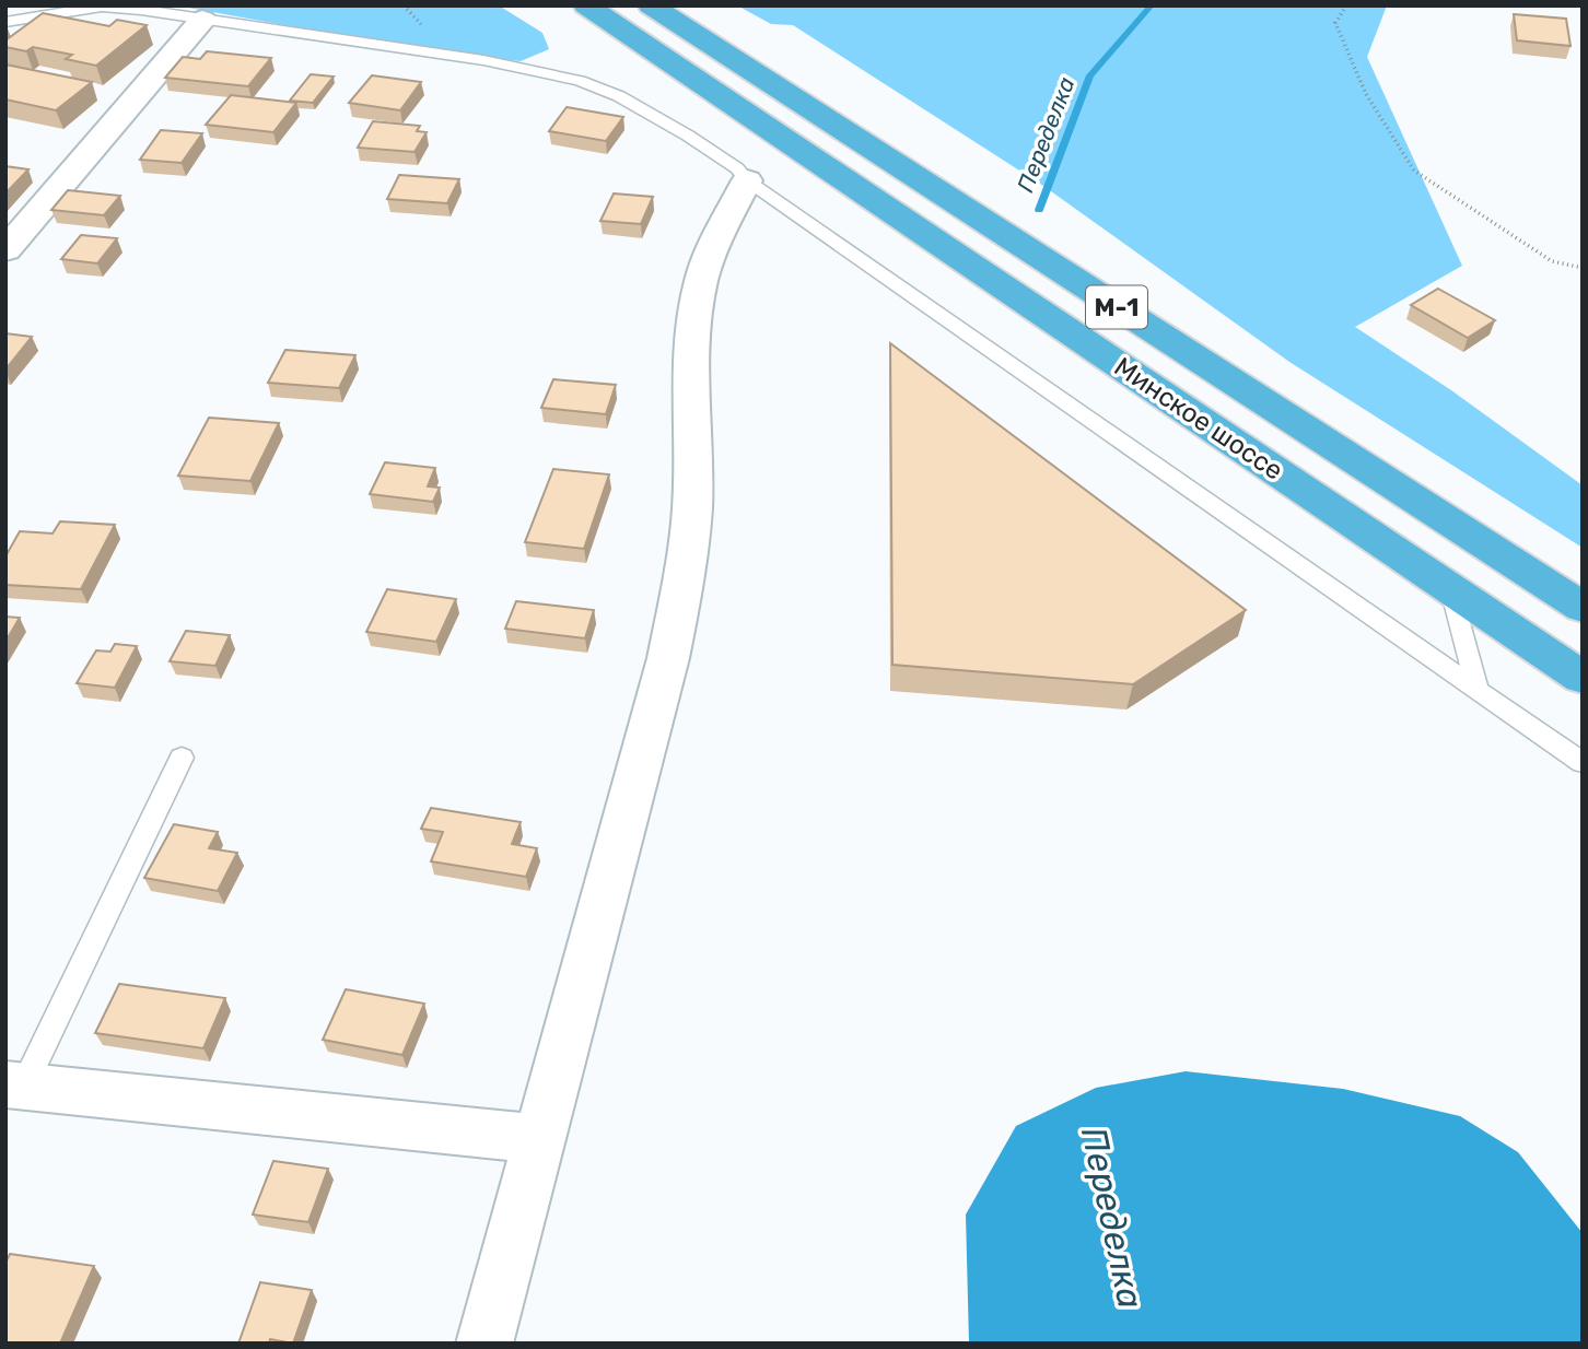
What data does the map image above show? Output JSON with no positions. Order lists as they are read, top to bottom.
{
  "streets": {
    "highway": ["М-1", "Минское шоссе"]
  },
  "water": ["Переделка"]
}
